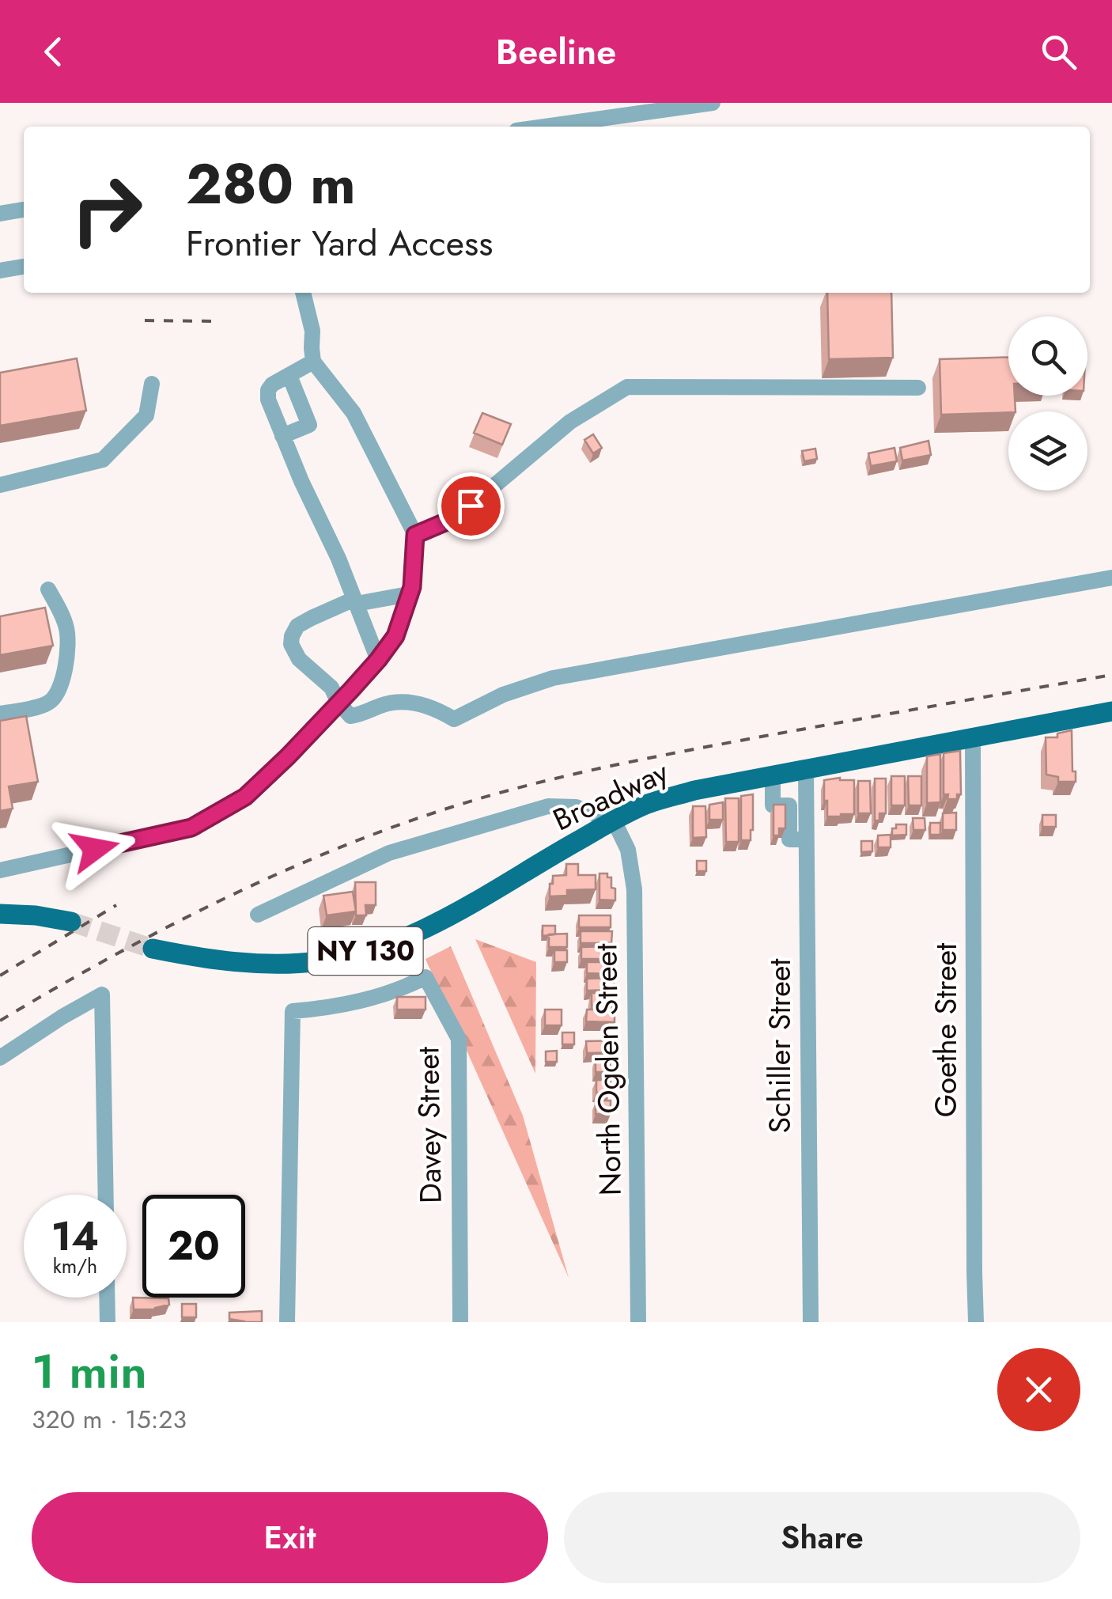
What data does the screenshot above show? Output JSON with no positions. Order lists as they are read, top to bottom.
{
  "streets": {
    "main road": ["Broadway", "NY 130"],
    "street": [
      "Goethe Street",
      "Schiller Street",
      "North Ogden Street",
      "Davey Street"
    ]
  },
  "crossings": [
    ["Broadway", "Goethe Street"],
    ["Broadway", "Schiller Street"],
    ["Broadway", "North Ogden Street"]
  ],
  "page": {
    "header": "Beeline",
    "turn": ["280 m", "Frontier Yard Access"],
    "speed": "14 km/h",
    "limit": "20",
    "heading": ["1 min", "320 m · 15:23"],
    "buttons": ["Exit", "Share"]
  }
}
